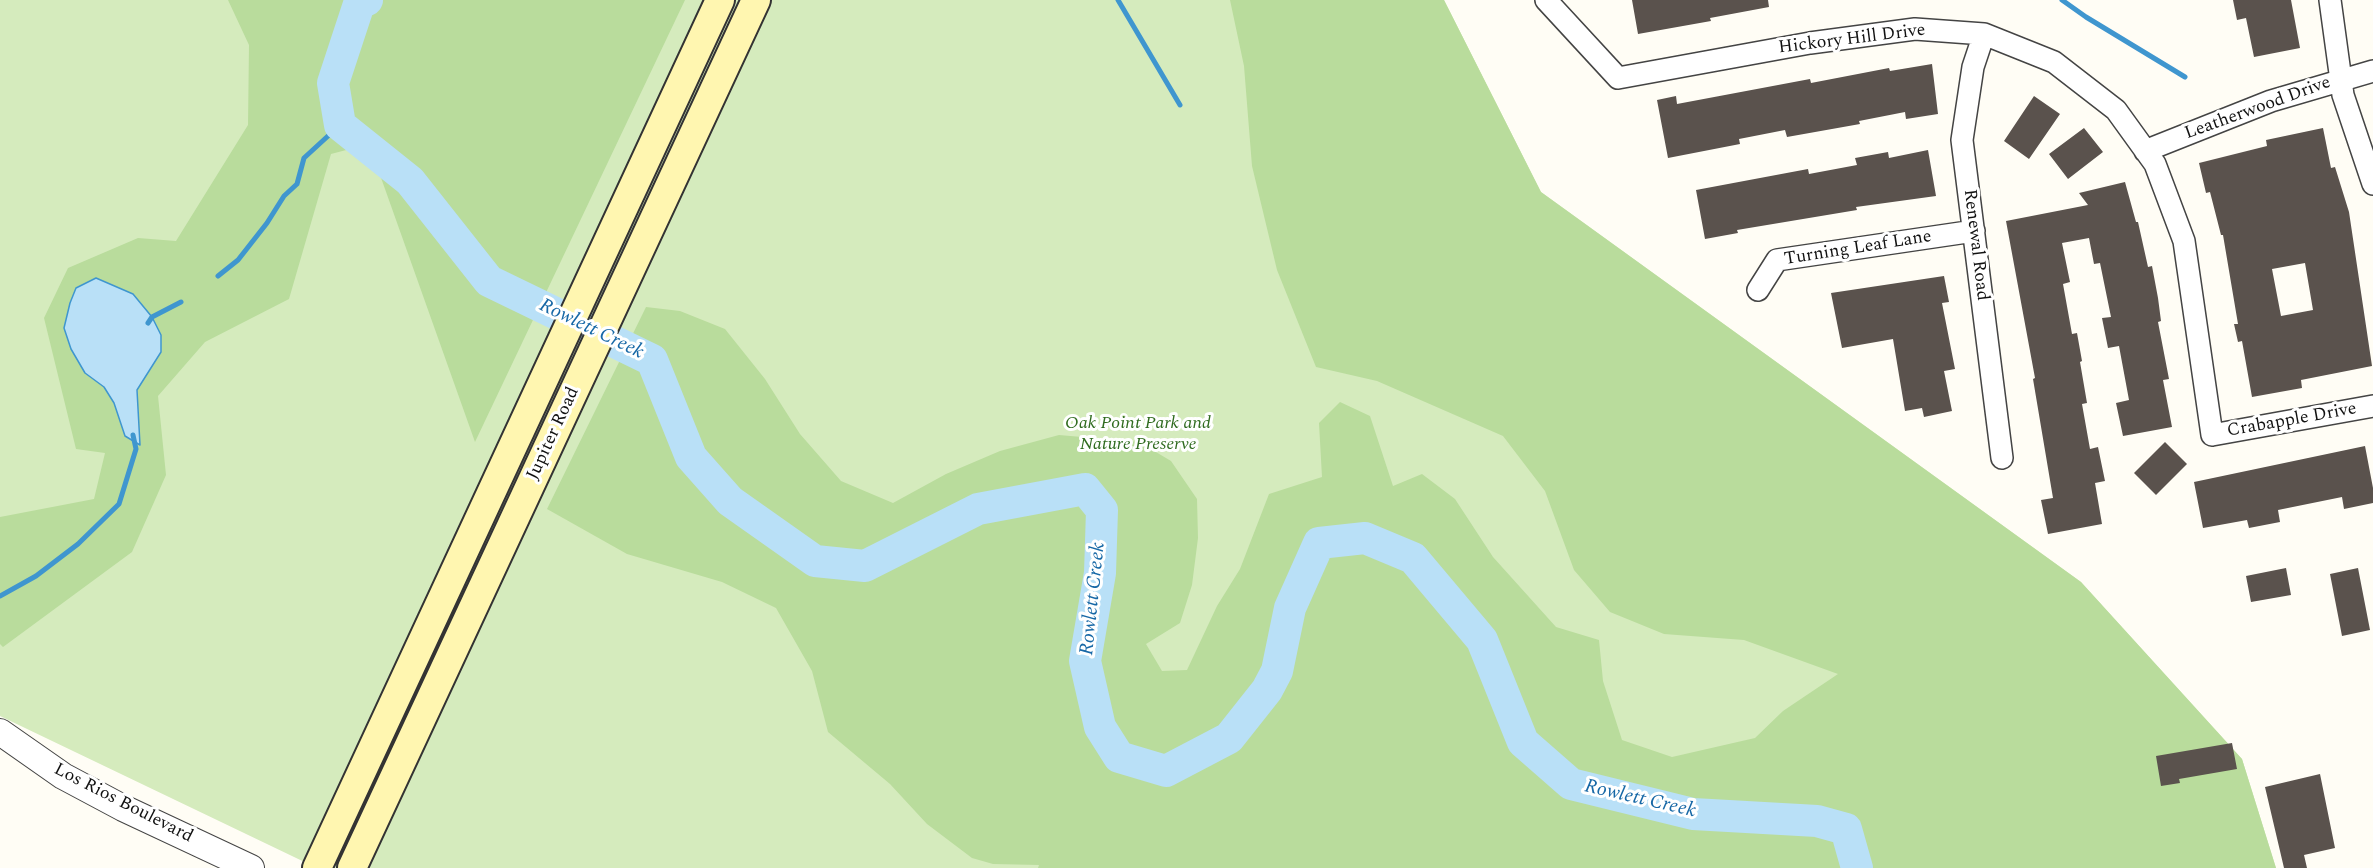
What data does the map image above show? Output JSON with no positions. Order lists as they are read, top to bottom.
{
  "streets": {
    "main road": ["Jupiter Road"],
    "street": [
      "Hickory Hill Drive",
      "Leatherwood Drive",
      "Renewal Road",
      "Turning Leaf Lane",
      "Crabapple Drive",
      "Los Rios Boulevard"
    ]
  },
  "crossings": [
    ["Hickory Hill Drive", "Leatherwood Drive"],
    ["Hickory Hill Drive", "Renewal Road"],
    ["Hickory Hill Drive", "Crabapple Drive"],
    ["Renewal Road", "Turning Leaf Lane"]
  ],
  "water": ["Rowlett Creek"],
  "parks": ["Oak Point Park and Nature Preserve"]
}
